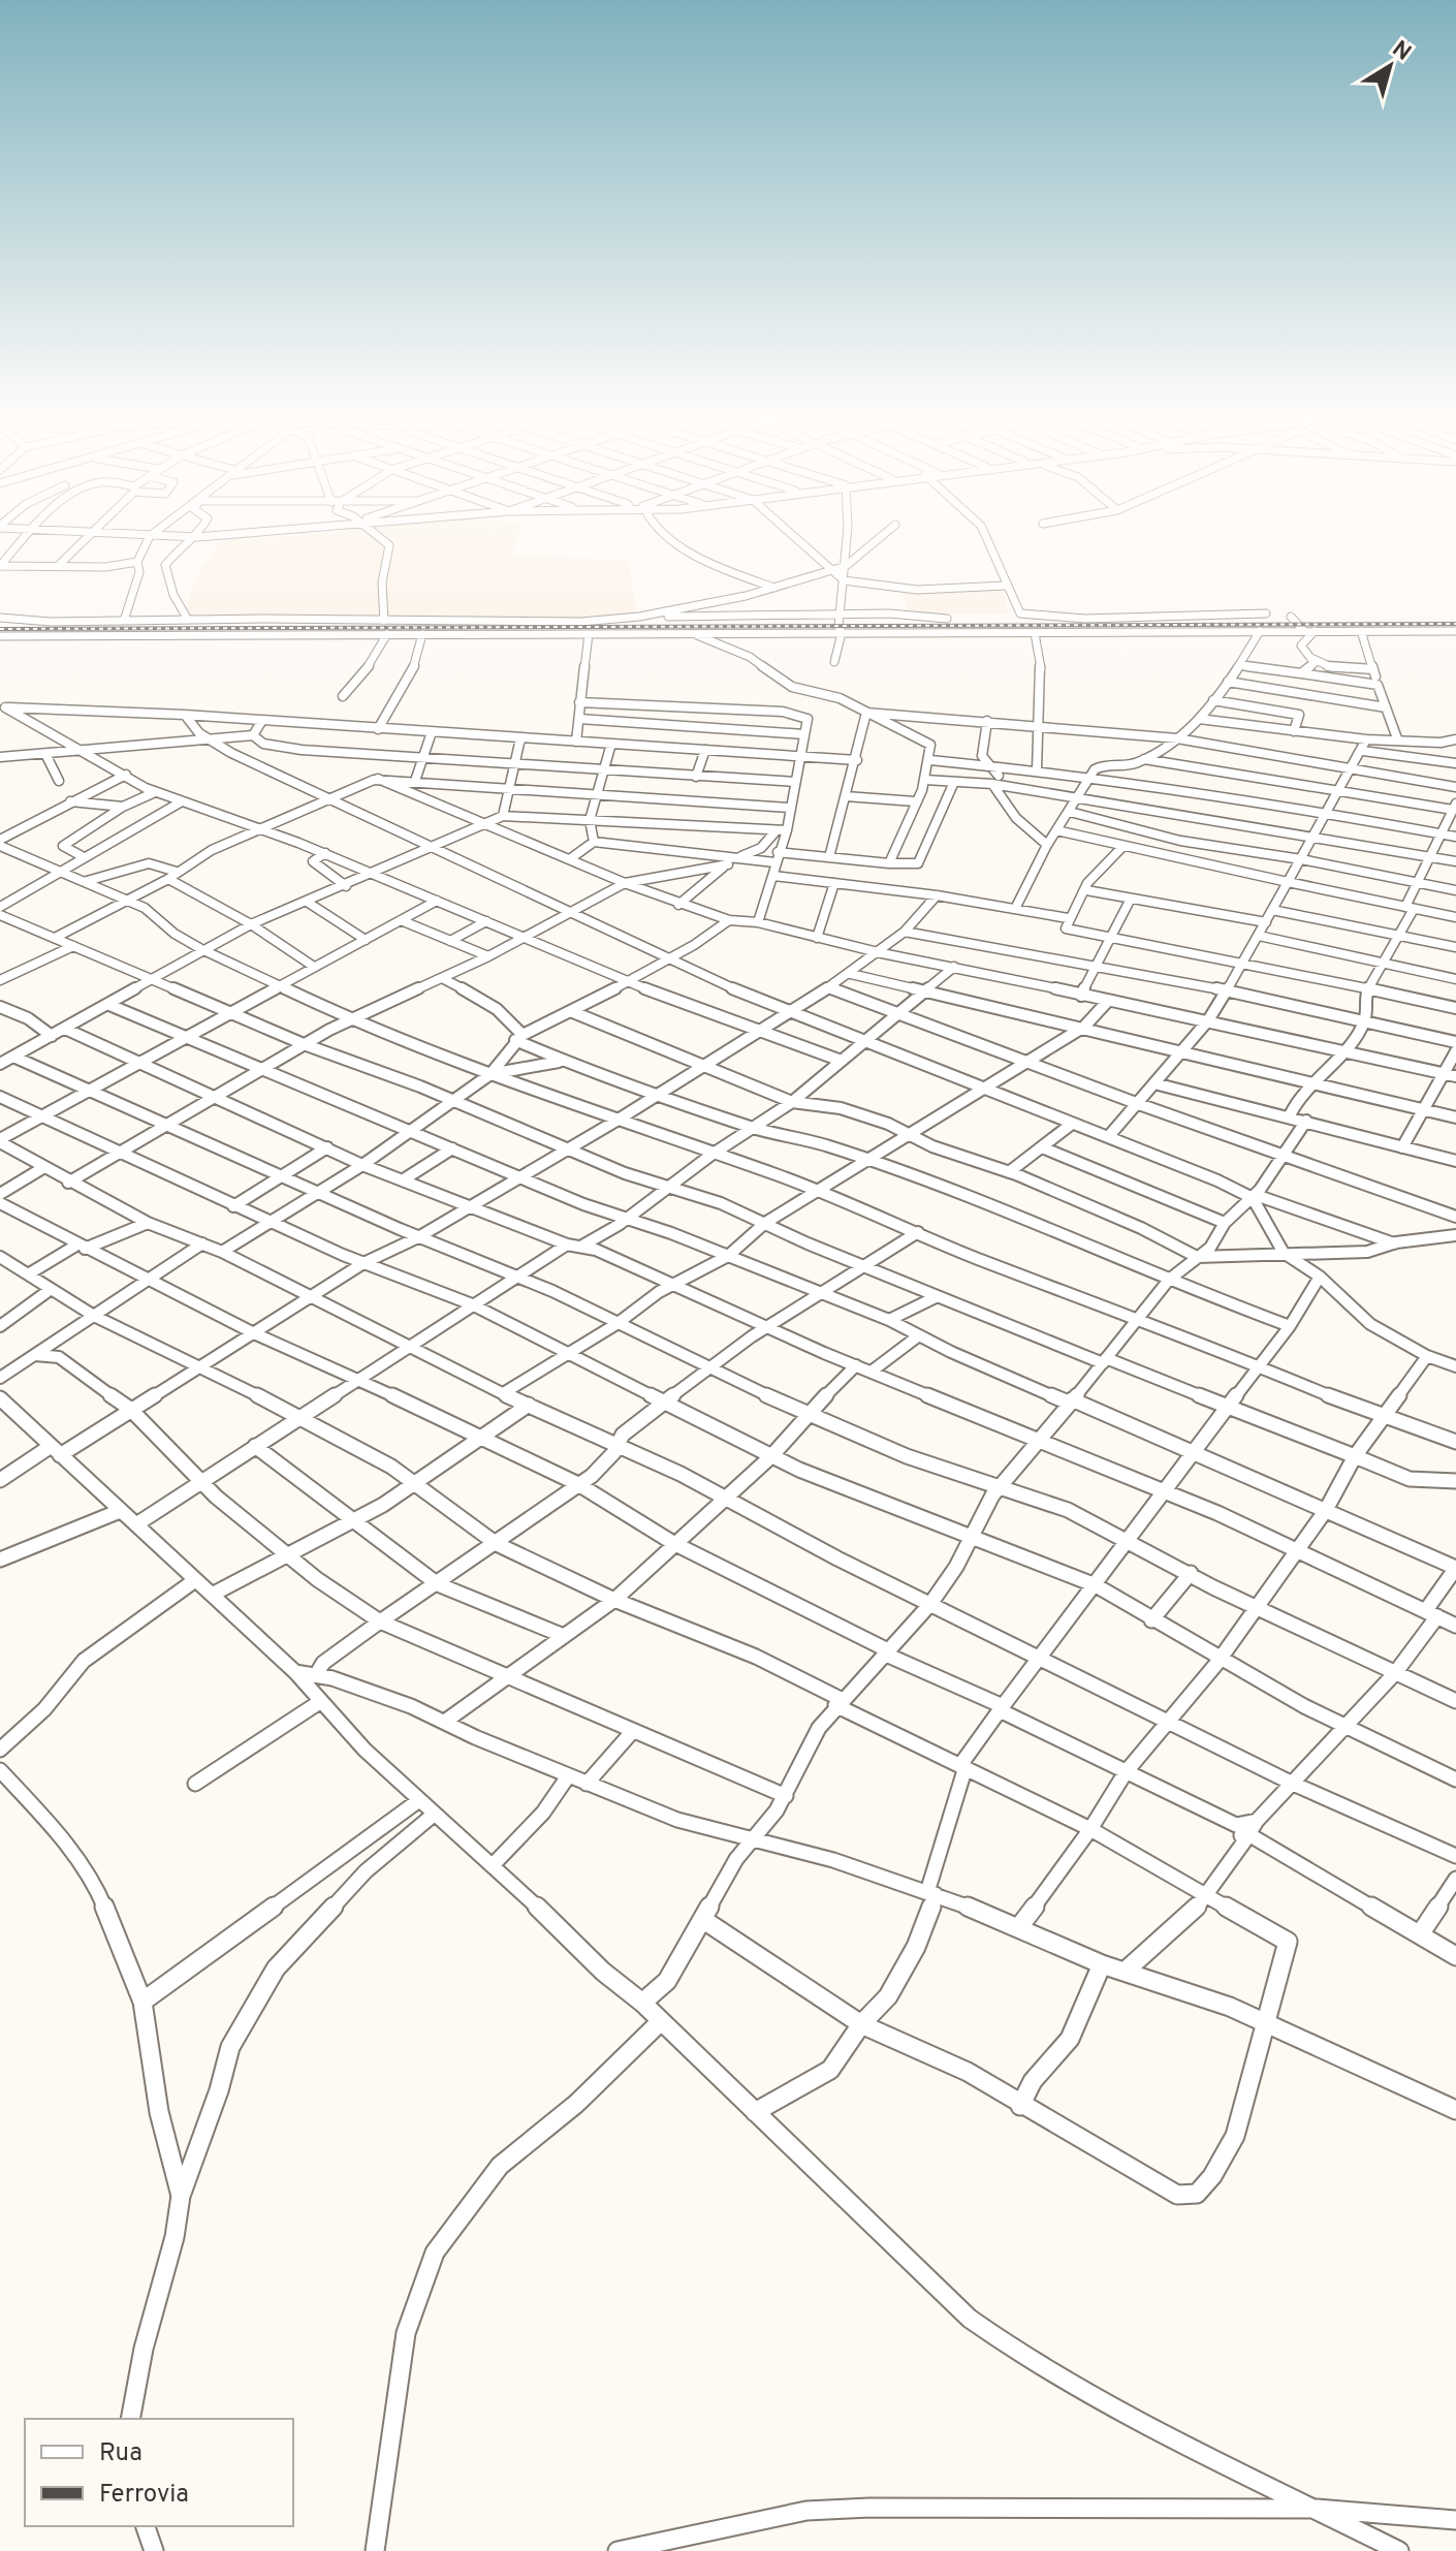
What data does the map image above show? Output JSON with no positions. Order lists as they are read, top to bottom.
{
  "legend": ["Rua", "Ferrovia"],
  "north": "top right"
}
